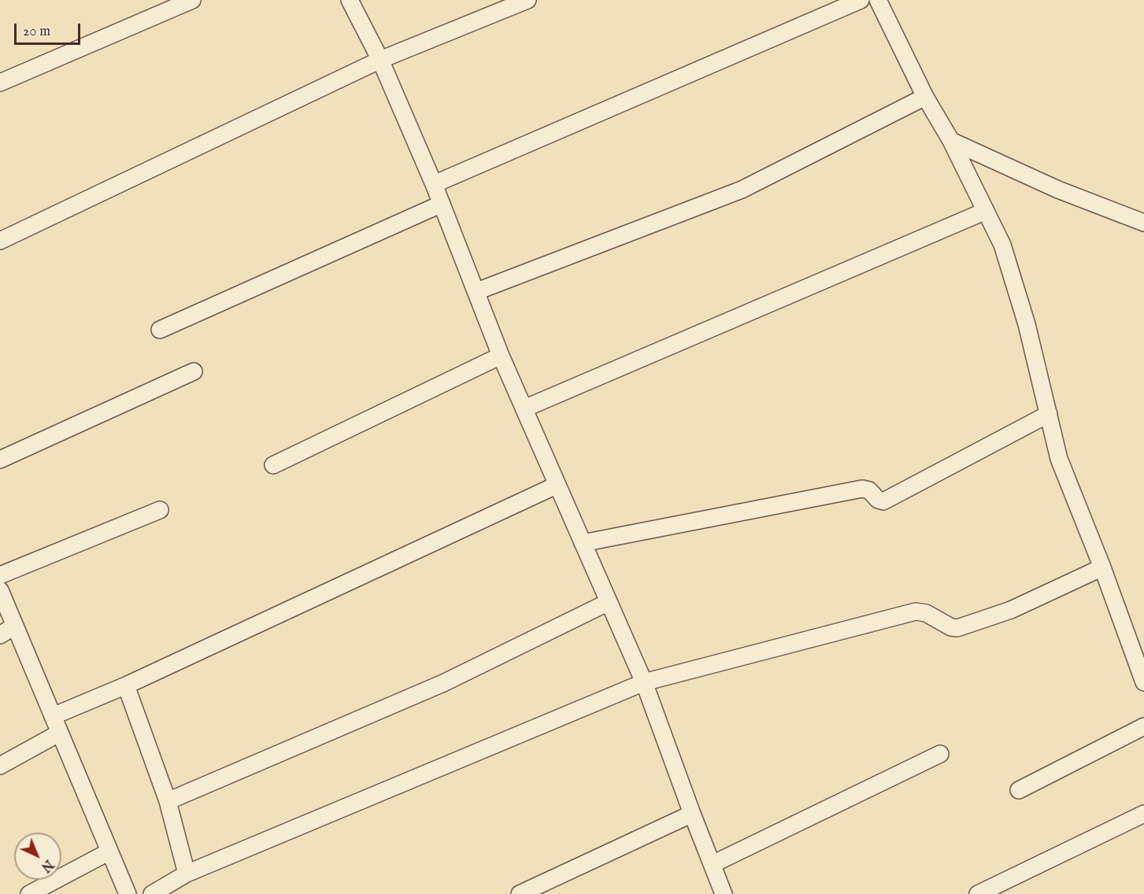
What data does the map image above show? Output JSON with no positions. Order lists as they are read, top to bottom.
{
  "scale_bar": "20 m",
  "north": "bottom right"
}
